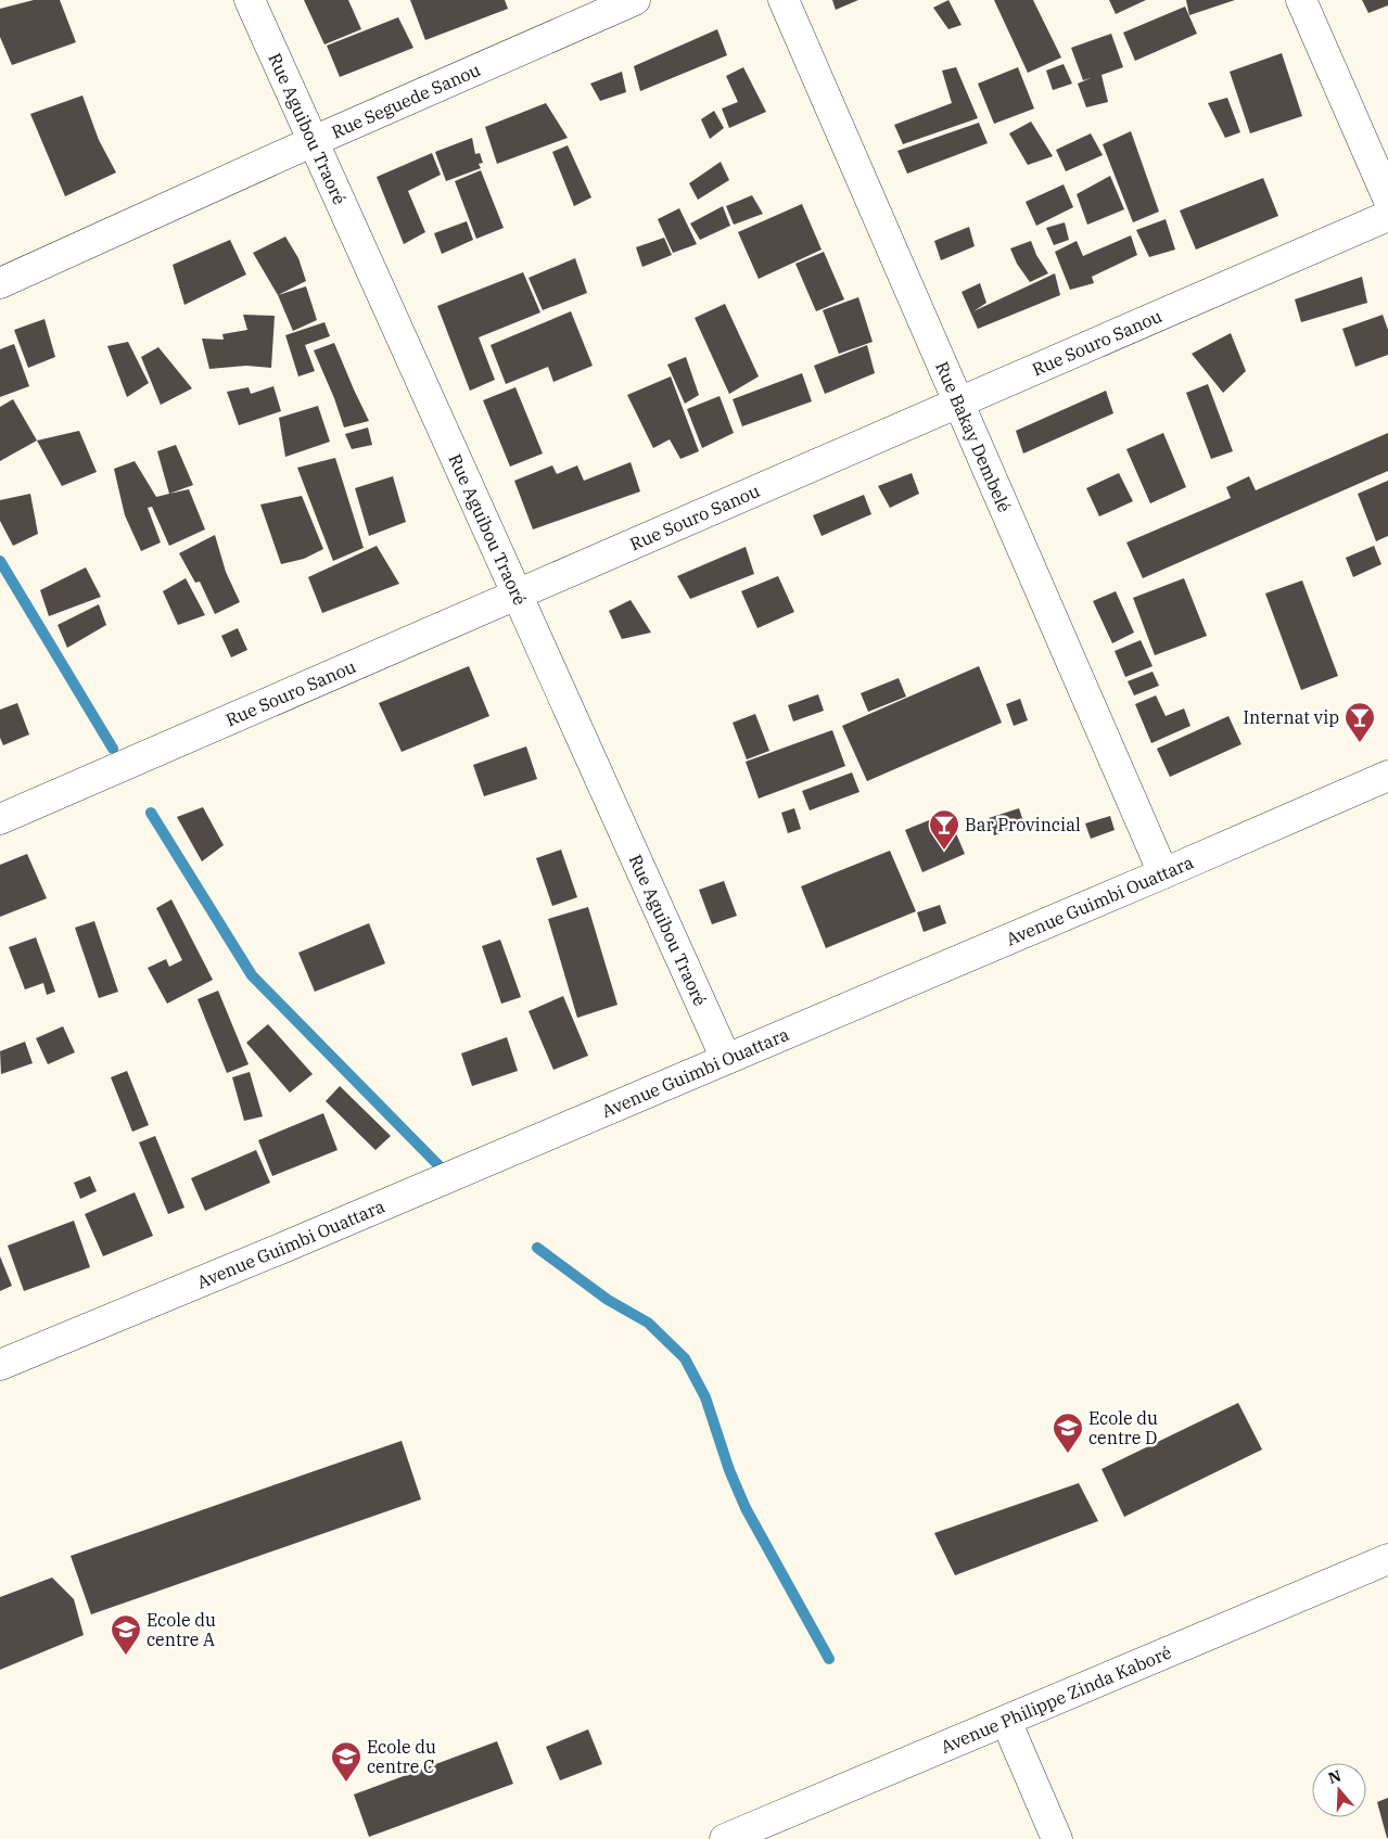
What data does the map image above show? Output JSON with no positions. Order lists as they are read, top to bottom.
{
  "streets": {
    "street": [
      "Rue Seguede Sanou",
      "Rue Aguibou Traoré",
      "Rue Souro Sanou",
      "Rue Bakay Dembelé",
      "Avenue Guimbi Ouattara",
      "Avenue Philippe Zinda Kaboré"
    ]
  },
  "crossings": [
    ["Rue Seguede Sanou", "Rue Aguibou Traoré"],
    ["Rue Aguibou Traoré", "Rue Souro Sanou"],
    ["Rue Aguibou Traoré", "Avenue Guimbi Ouattara"],
    ["Rue Souro Sanou", "Rue Bakay Dembelé"],
    ["Rue Bakay Dembelé", "Avenue Guimbi Ouattara"]
  ],
  "places": {
    "bar": ["Internat vip", "Bar Provincial"],
    "school or university": ["Ecole du centre D", "Ecole du centre A", "Ecole du centre C"]
  },
  "north": "top"
}
